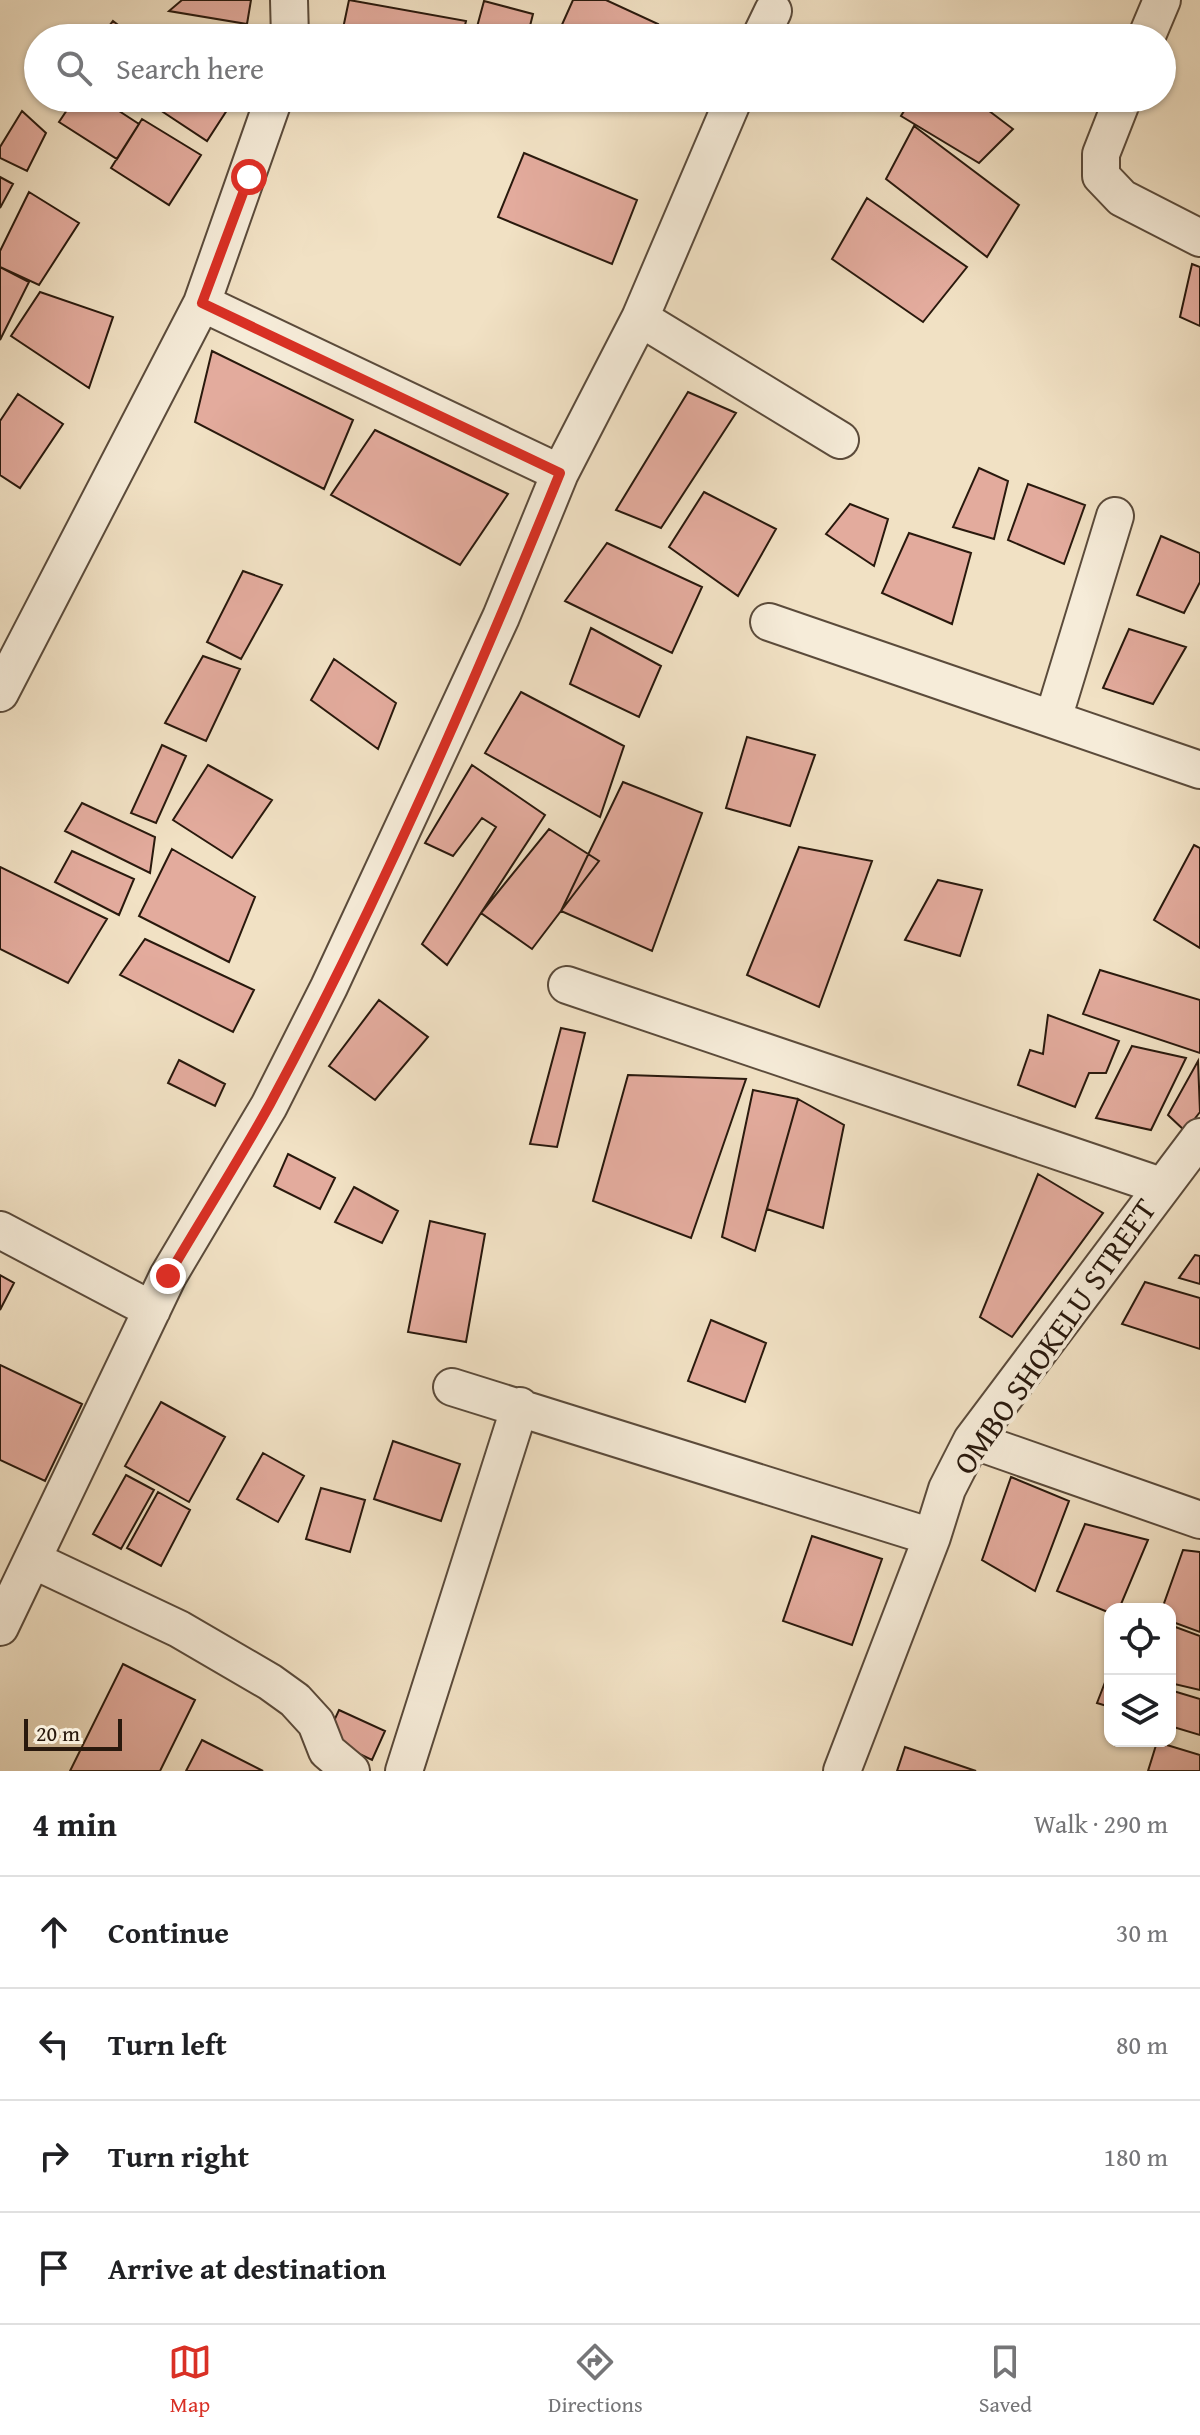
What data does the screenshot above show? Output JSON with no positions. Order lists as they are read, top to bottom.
{
  "streets": {
    "street": ["OMBO SHOKELU STREET"]
  },
  "scale_bar": "20 m",
  "page": {
    "search": "Search here",
    "scale": "20 m",
    "heading": ["4 min", "Walk · 290 m"],
    "list": [
      ["Continue", "30 m"],
      ["Turn left", "80 m"],
      ["Turn right", "180 m"],
      "Arrive at destination"
    ],
    "nav": ["Map", "Directions", "Saved"]
  }
}
